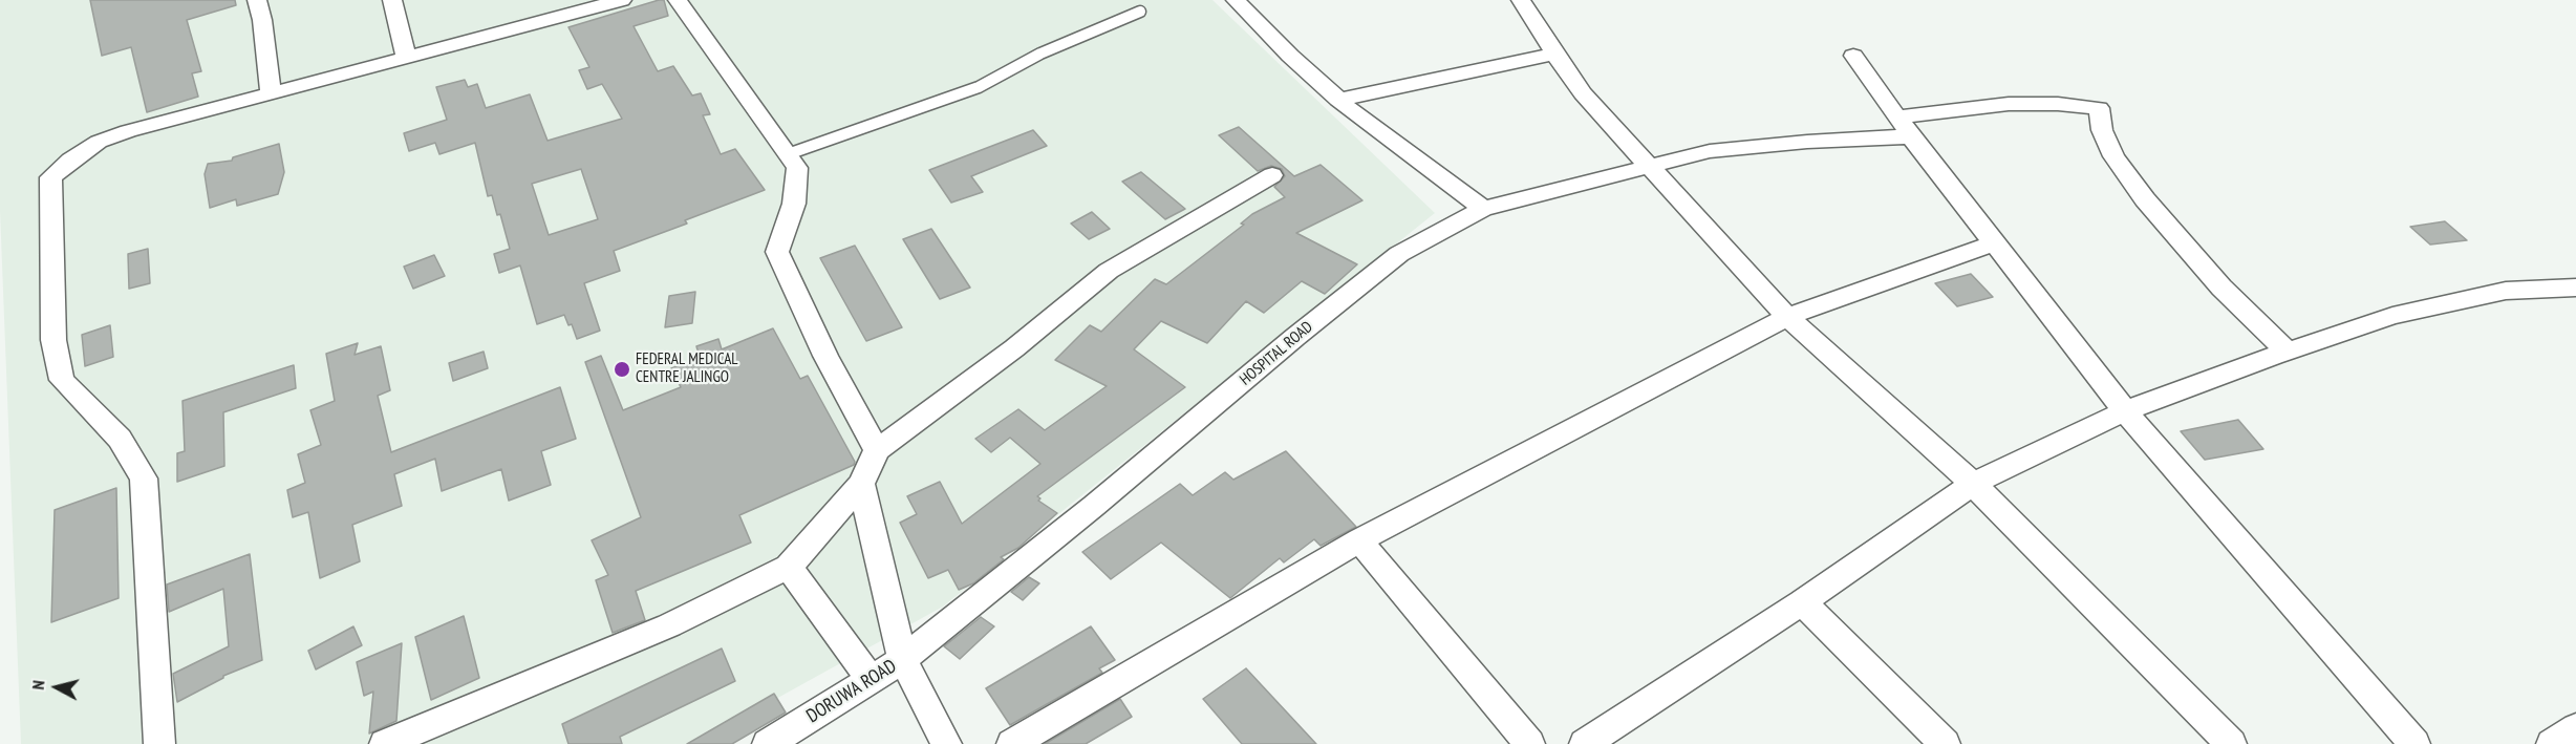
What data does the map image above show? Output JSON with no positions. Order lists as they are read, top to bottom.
{
  "streets": {
    "street": ["HOSPITAL ROAD", "DORUWA ROAD"]
  },
  "crossings": [
    ["HOSPITAL ROAD", "DORUWA ROAD"]
  ],
  "places": ["FEDERAL MEDICAL CENTRE JALINGO"],
  "north": "left"
}
